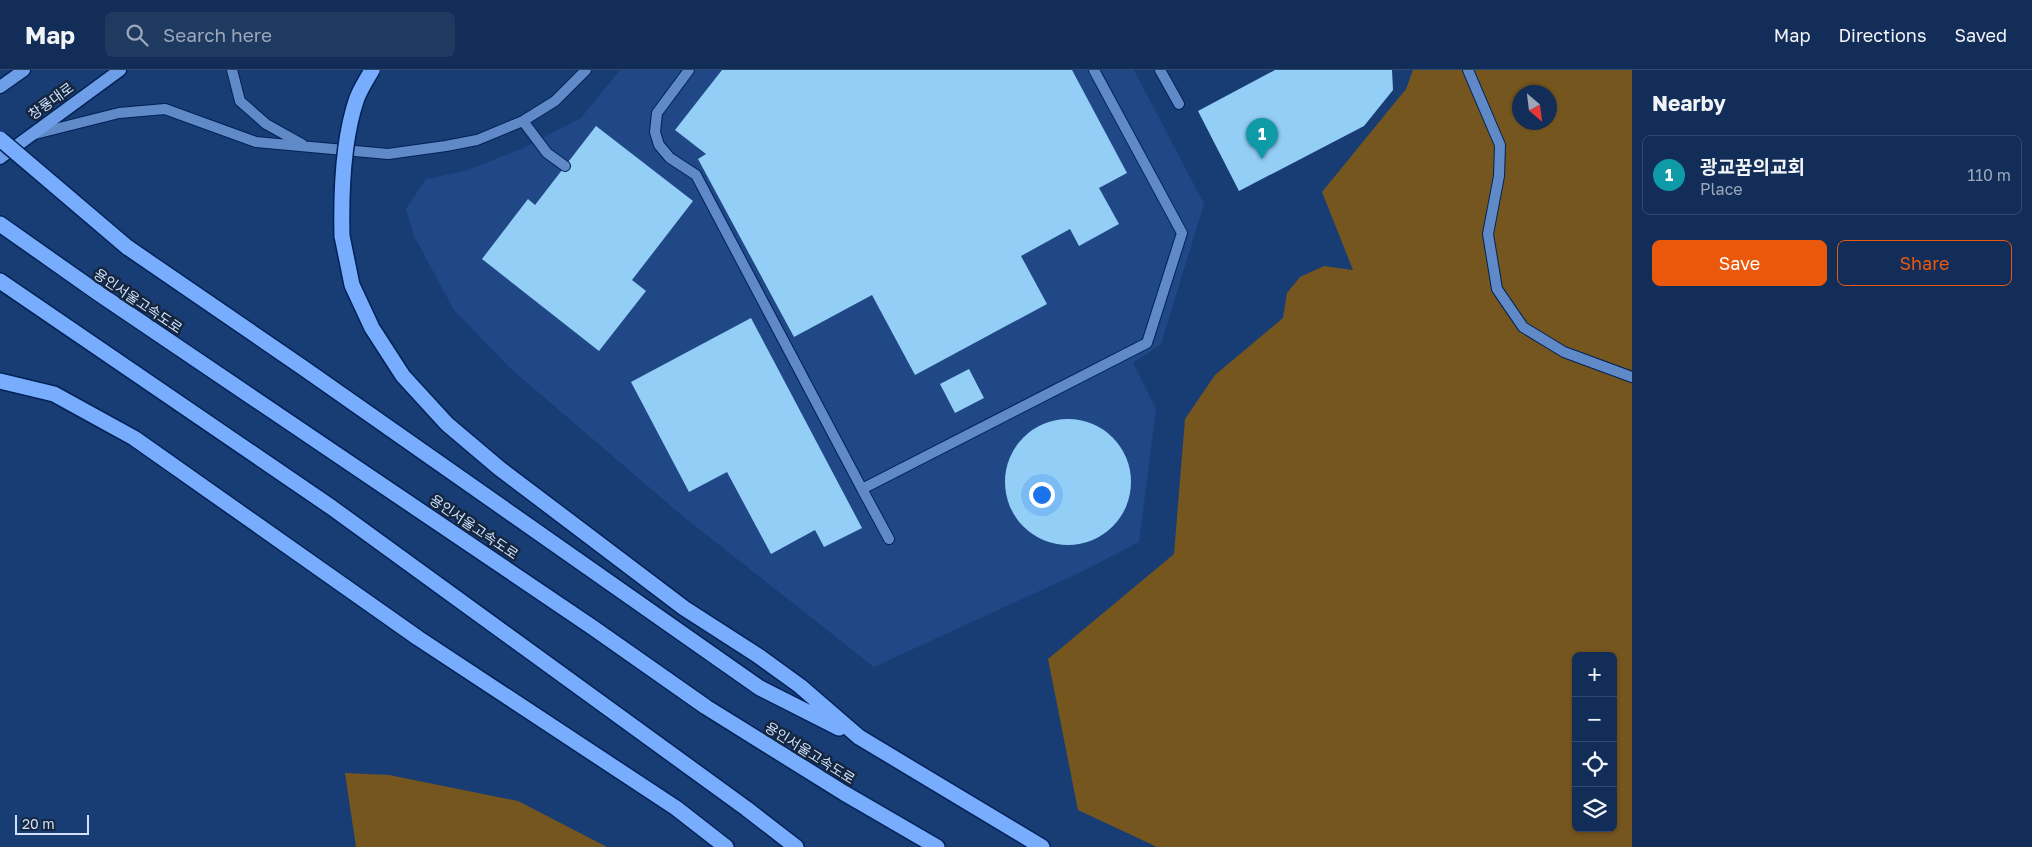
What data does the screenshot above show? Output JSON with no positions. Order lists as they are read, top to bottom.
{
  "streets": {
    "highway": ["용인서울고속도로"],
    "main road": ["창룡대로"]
  },
  "scale_bar": "20 m",
  "north": "bottom right",
  "page": {
    "header": "Map",
    "search": "Search here",
    "nav": ["Map", "Directions", "Saved"],
    "heading": "Nearby",
    "pins": "1",
    "list": [
      {
        "mark": "1",
        "name": "광교꿈의교회",
        "note": "Place",
        "value": "110 m"
      }
    ],
    "buttons": ["Save", "Share"],
    "map_buttons": ["+", "−"],
    "scale": "20 m"
  }
}
